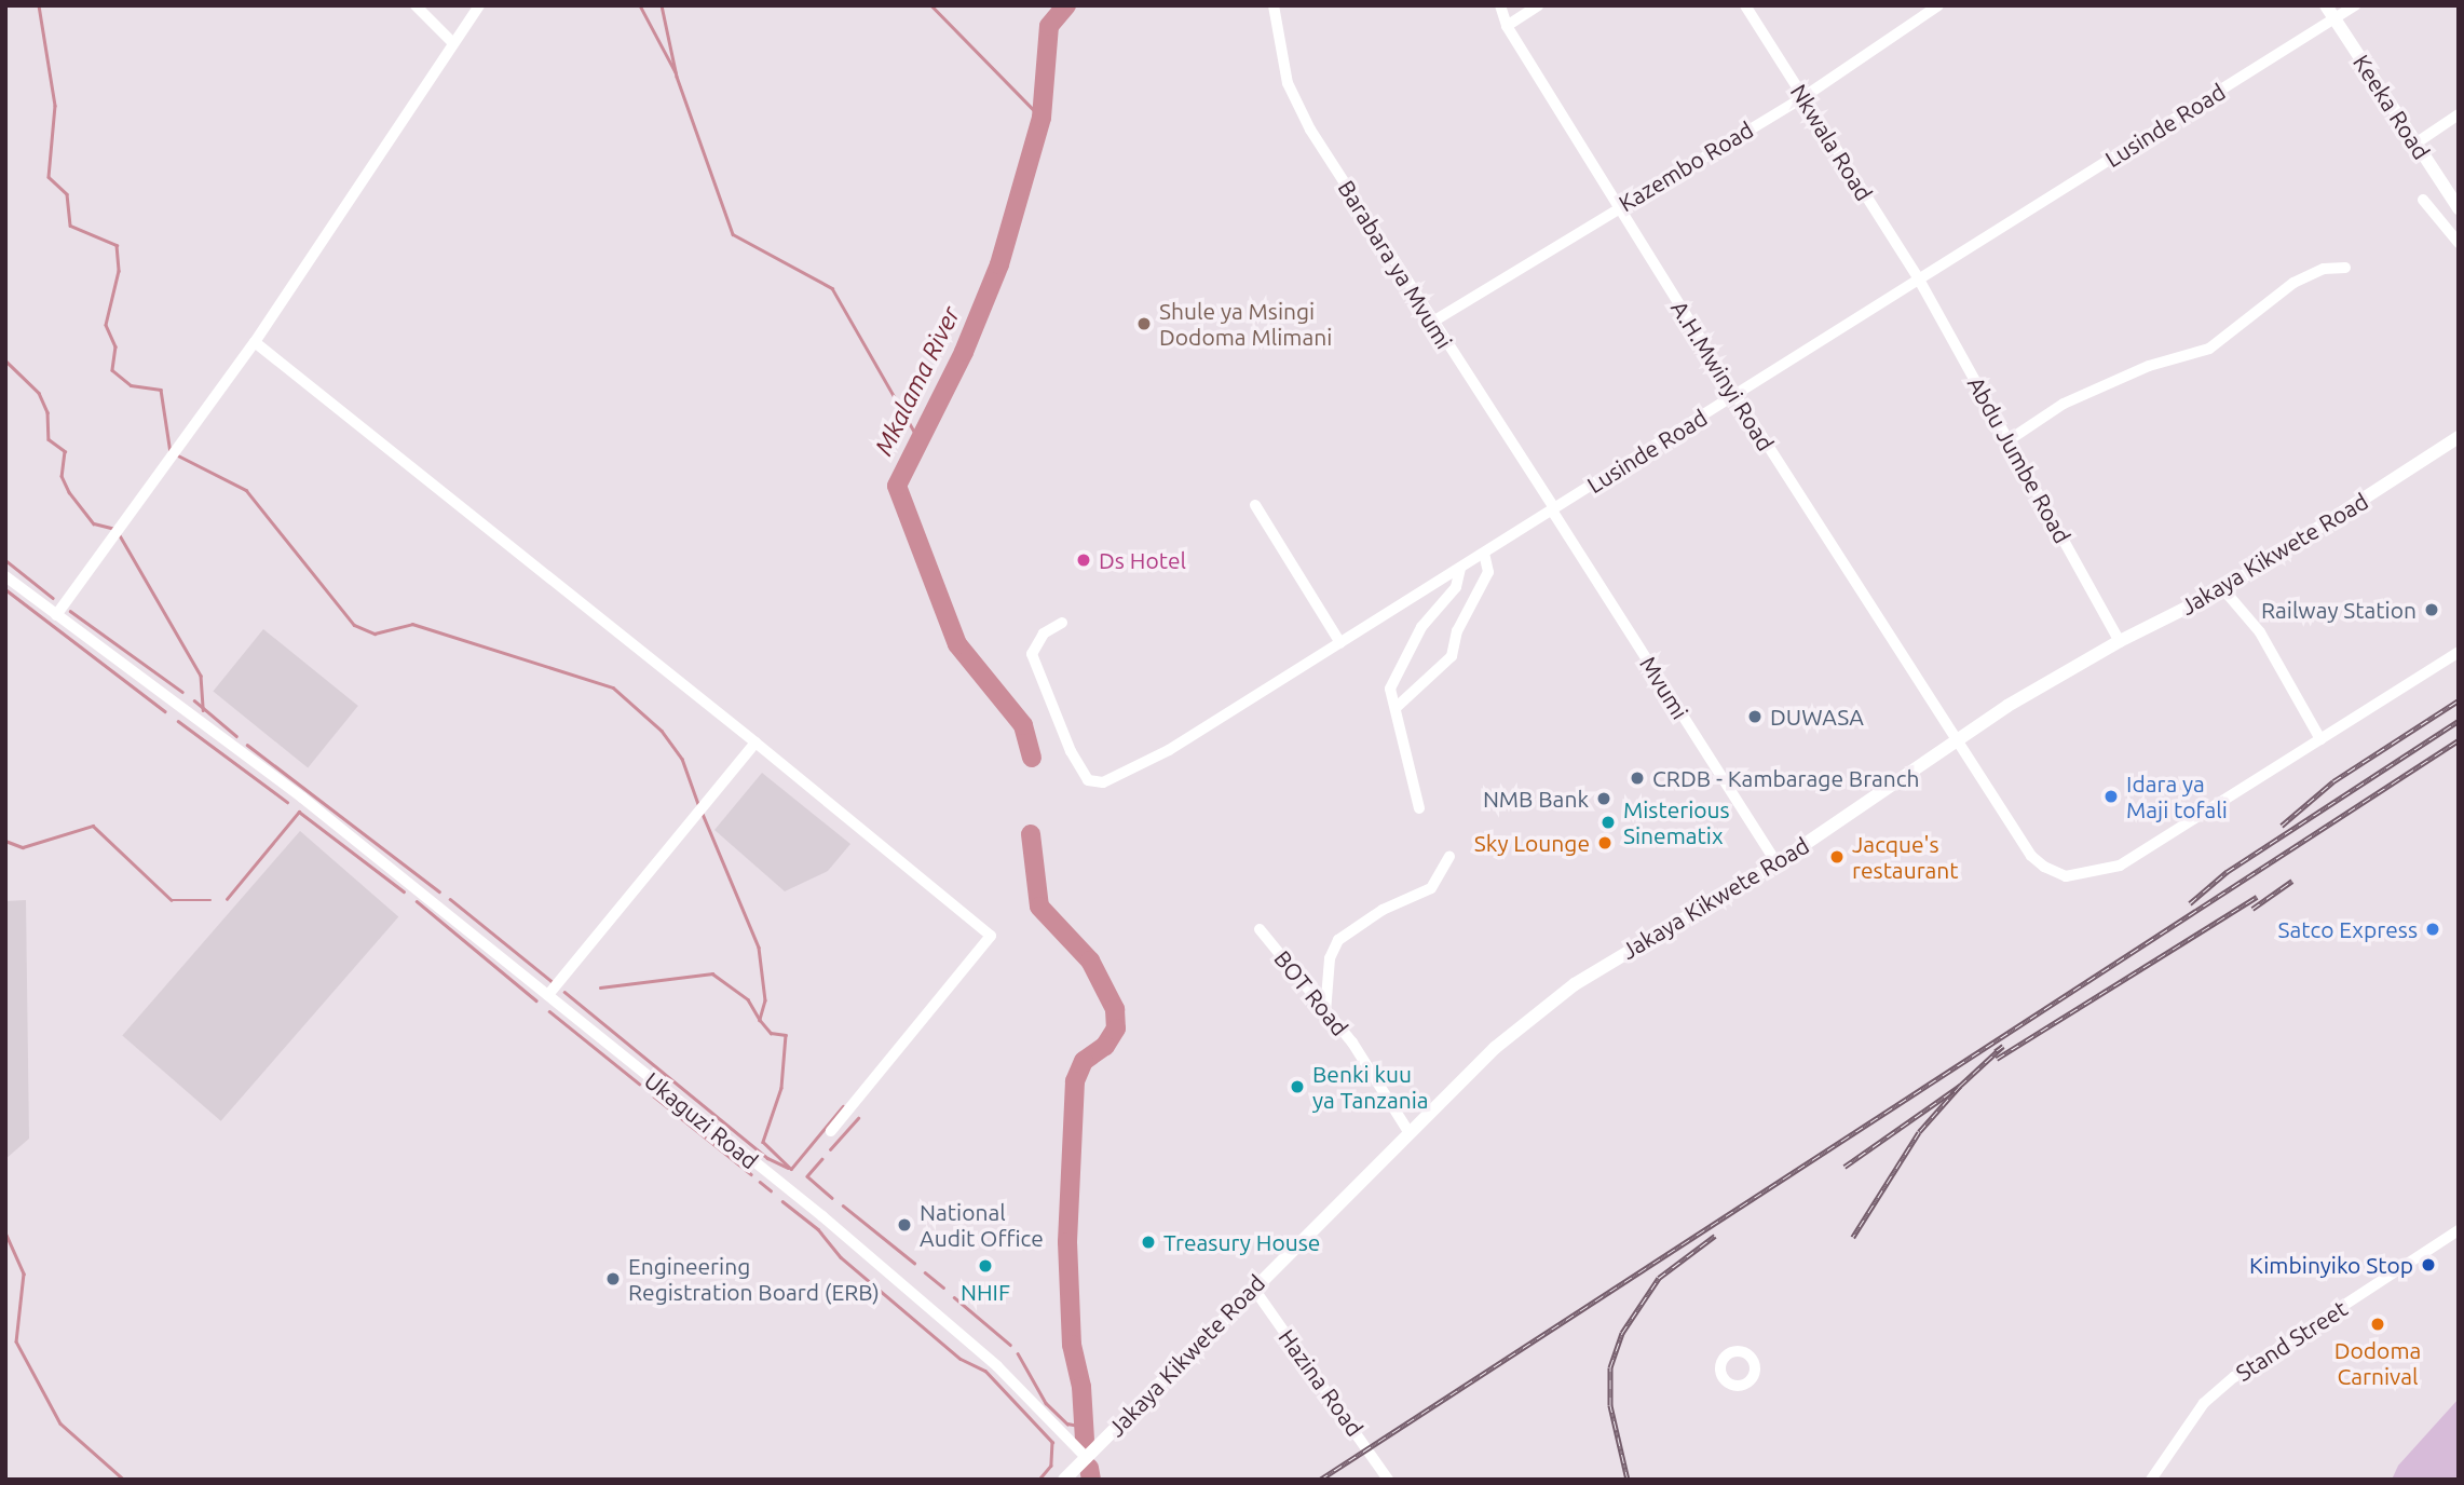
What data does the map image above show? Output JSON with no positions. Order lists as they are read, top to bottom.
{
  "streets": {
    "main road": ["Keeka Road", "Jakaya Kikwete Road"],
    "street": [
      "Lusinde Road",
      "Nkwala Road",
      "Kazembo Road",
      "Barabara ya Mvumi",
      "A.H.Mwinyi Road",
      "Abdu Jumbe Road",
      "Mvumi",
      "BOT Road",
      "Ukaguzi Road",
      "Stand Street",
      "Hazina Road"
    ]
  },
  "crossings": [
    ["Keeka Road", "Lusinde Road"],
    ["Lusinde Road", "Nkwala Road"],
    ["Lusinde Road", "Barabara ya Mvumi"],
    ["Lusinde Road", "A.H.Mwinyi Road"],
    ["Lusinde Road", "Abdu Jumbe Road"],
    ["Lusinde Road", "Mvumi"],
    ["Nkwala Road", "Kazembo Road"],
    ["Nkwala Road", "Abdu Jumbe Road"],
    ["Kazembo Road", "Barabara ya Mvumi"],
    ["Kazembo Road", "A.H.Mwinyi Road"],
    ["Barabara ya Mvumi", "Mvumi"],
    ["A.H.Mwinyi Road", "Jakaya Kikwete Road"],
    ["Abdu Jumbe Road", "Jakaya Kikwete Road"],
    ["Jakaya Kikwete Road", "Mvumi"],
    ["Jakaya Kikwete Road", "BOT Road"],
    ["Jakaya Kikwete Road", "Ukaguzi Road"],
    ["Jakaya Kikwete Road", "Hazina Road"]
  ],
  "water": ["Mkalama River"],
  "places": [
    "Shule ya Msingi Dodoma Mlimani",
    "Ds Hotel",
    "Railway Station",
    "DUWASA",
    "CRDB - Kambarage Branch",
    "Idara ya Maji tofali",
    "NMB Bank",
    "Misterious Sinematix",
    "Sky Lounge",
    "Jacque's restaurant",
    "Satco Express",
    "Benki kuu ya Tanzania",
    "National Audit Office",
    "Treasury House",
    "Kimbinyiko Stop",
    "NHIF",
    "Engineering Registration Board (ERB)",
    "Dodoma Carnival"
  ]
}
